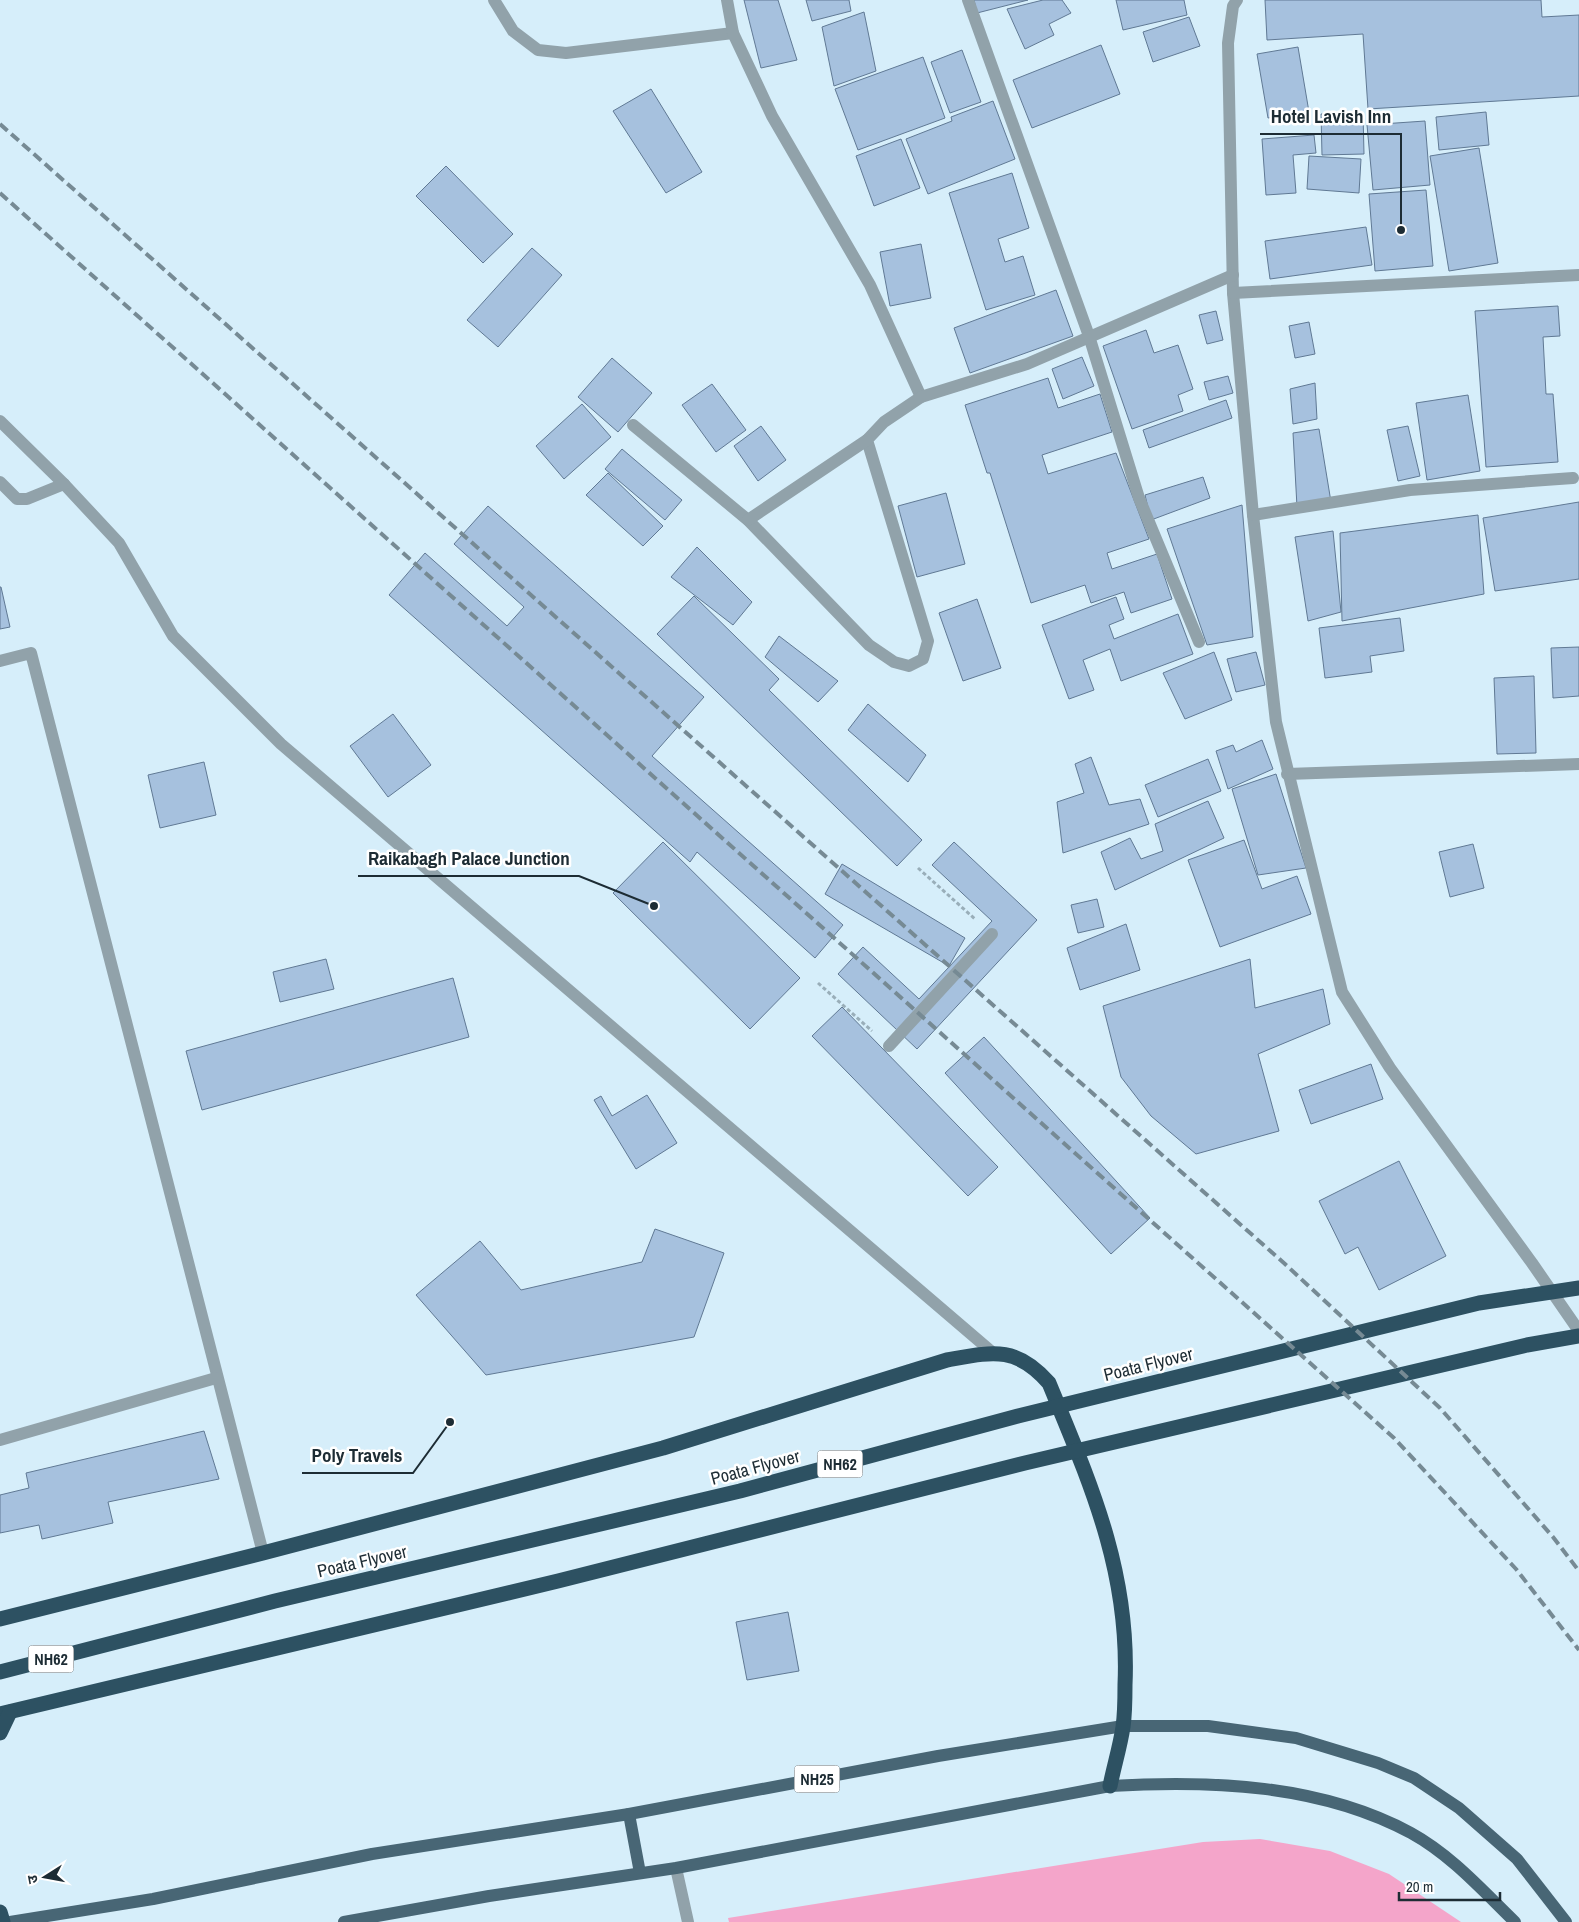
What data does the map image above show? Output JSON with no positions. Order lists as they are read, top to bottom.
{
  "streets": {
    "highway": ["Poata Flyover", "NH62"],
    "main road": ["NH25"]
  },
  "places": ["Hotel Lavish Inn", "Raikabagh Palace Junction", "Poly Travels"],
  "scale_bar": "20 m",
  "north": "left"
}
